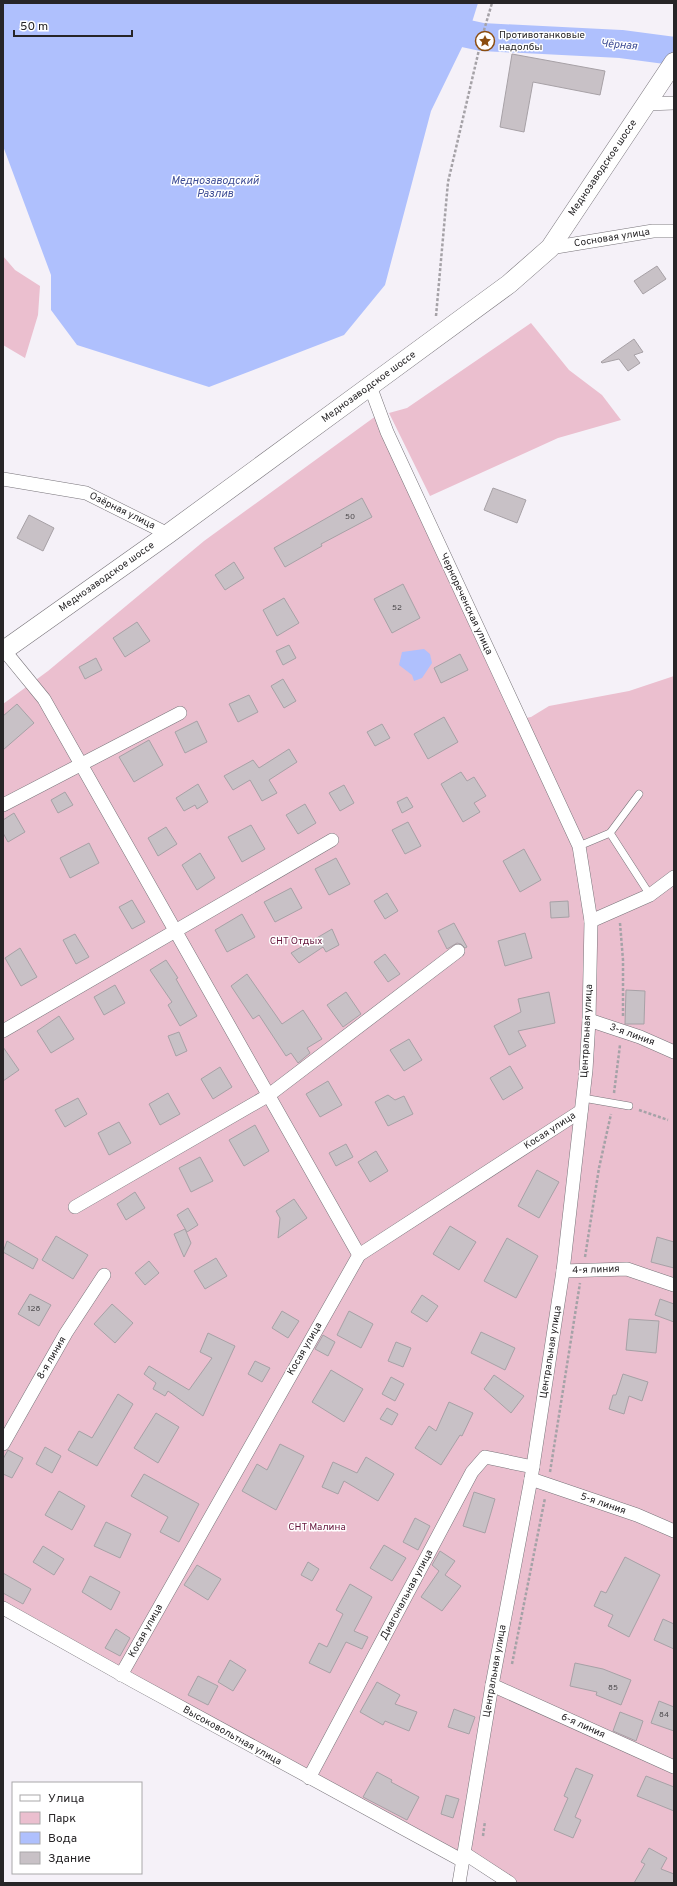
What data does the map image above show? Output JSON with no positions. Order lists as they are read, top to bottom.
{
  "streets": {
    "main road": ["Меднозаводское шоссе"],
    "street": [
      "Сосновая улица",
      "Озёрная улица",
      "Чернореченская улица",
      "Центральная улица",
      "3-я линия",
      "Косая улица",
      "4-я линия",
      "8-я линия",
      "5-я линия",
      "Диагональная улица",
      "6-я линия",
      "Высоковольтная улица"
    ]
  },
  "crossings": [
    ["Меднозаводское шоссе", "Сосновая улица"],
    ["Меднозаводское шоссе", "Озёрная улица"],
    ["Меднозаводское шоссе", "Чернореченская улица"],
    ["Чернореченская улица", "Центральная улица"],
    ["Центральная улица", "3-я линия"],
    ["Центральная улица", "Косая улица"],
    ["Центральная улица", "4-я линия"],
    ["Центральная улица", "5-я линия"],
    ["Центральная улица", "Диагональная улица"],
    ["Центральная улица", "6-я линия"],
    ["Центральная улица", "Высоковольтная улица"],
    ["Косая улица", "Высоковольтная улица"],
    ["5-я линия", "Диагональная улица"],
    ["Диагональная улица", "Высоковольтная улица"]
  ],
  "water": ["Чёрная", "Меднозаводский Разлив"],
  "parks": ["СНТ Отдых", "СНТ Малина"],
  "places": {
    "place": ["Противотанковые надолбы"]
  },
  "house_numbers": [
    "50",
    "52",
    "128",
    "85",
    "84"
  ],
  "legend": [
    "Улица",
    "Парк",
    "Вода",
    "Здание"
  ],
  "scale_bar": "50 m"
}
